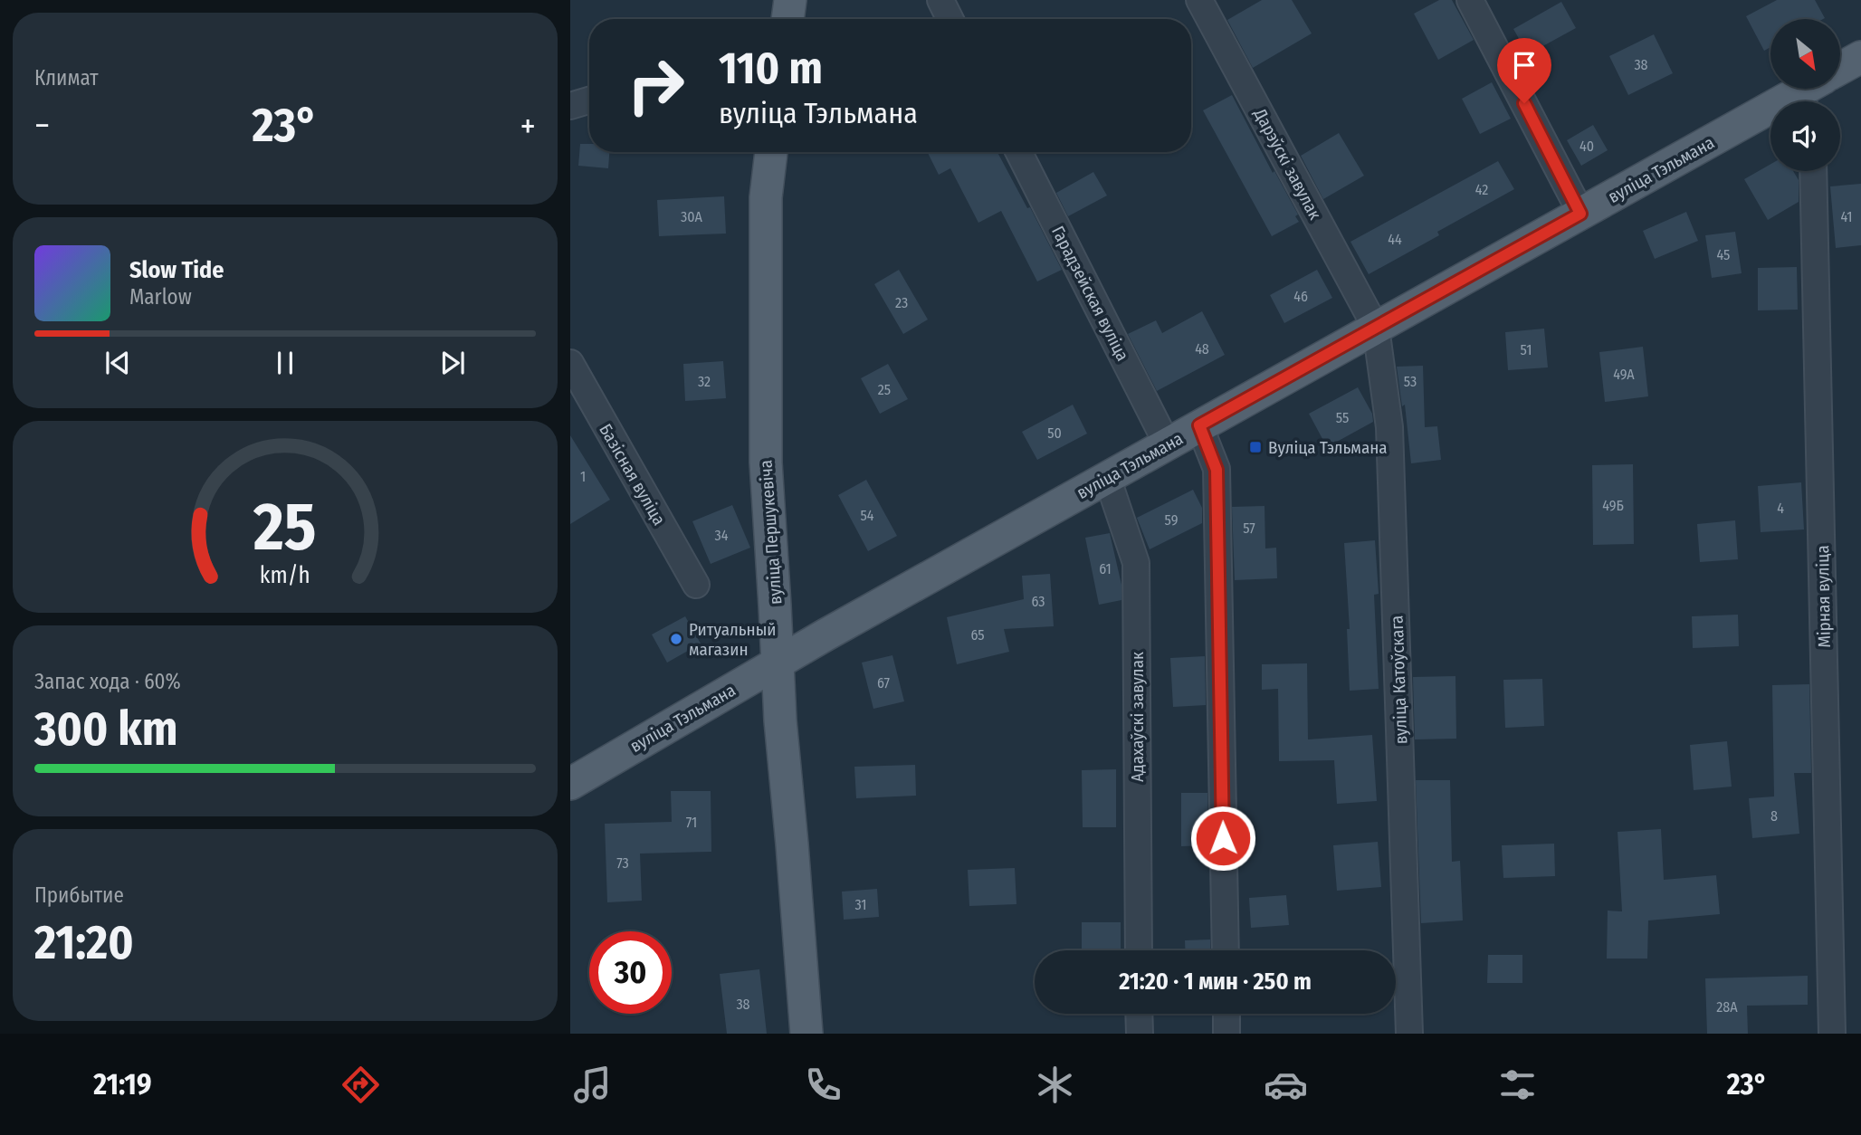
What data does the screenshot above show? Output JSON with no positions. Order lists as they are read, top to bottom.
{
  "streets": {
    "main road": ["вуліца Тэльмана", "вуліца Першукевіча"],
    "street": [
      "Дарэўскі завулак",
      "Гарадзейская вуліца",
      "Базісная вуліца",
      "Мірная вуліца",
      "вуліца Катоўскага",
      "Адахаўскі завулак"
    ]
  },
  "crossings": [
    ["Дарэўскі завулак", "вуліца Тэльмана"],
    ["Дарэўскі завулак", "вуліца Катоўскага"],
    ["вуліца Тэльмана", "Гарадзейская вуліца"],
    ["вуліца Тэльмана", "вуліца Першукевіча"],
    ["вуліца Тэльмана", "вуліца Катоўскага"],
    ["вуліца Тэльмана", "Адахаўскі завулак"]
  ],
  "places": {
    "transit": ["Вуліца Тэльмана"],
    "other": ["Ритуальный магазин"]
  },
  "house_numbers": [
    "38",
    "40",
    "42",
    "30А",
    "41",
    "44",
    "45",
    "46",
    "23",
    "48",
    "51",
    "49А",
    "32",
    "53",
    "25",
    "55",
    "50",
    "1",
    "49Б",
    "4",
    "54",
    "59",
    "57",
    "34",
    "61",
    "63",
    "65",
    "67",
    "8",
    "71",
    "73",
    "31",
    "38",
    "28А"
  ],
  "north": "bottom right",
  "page": {
    "tile": [
      "Климат",
      ["Запас хода · 60%", "300 km"],
      ["Прибытие", "21:20"]
    ],
    "turn": ["110 m", "вуліца Тэльмана"],
    "heat": ["−", "23°", "+"],
    "song": ["Slow Tide", "Marlow"],
    "limit": "30",
    "trip": "21:20 · 1 мин · 250 m",
    "tabs": ["21:19", "23°"],
    "gauge": ["25", "km/h"]
  }
}
